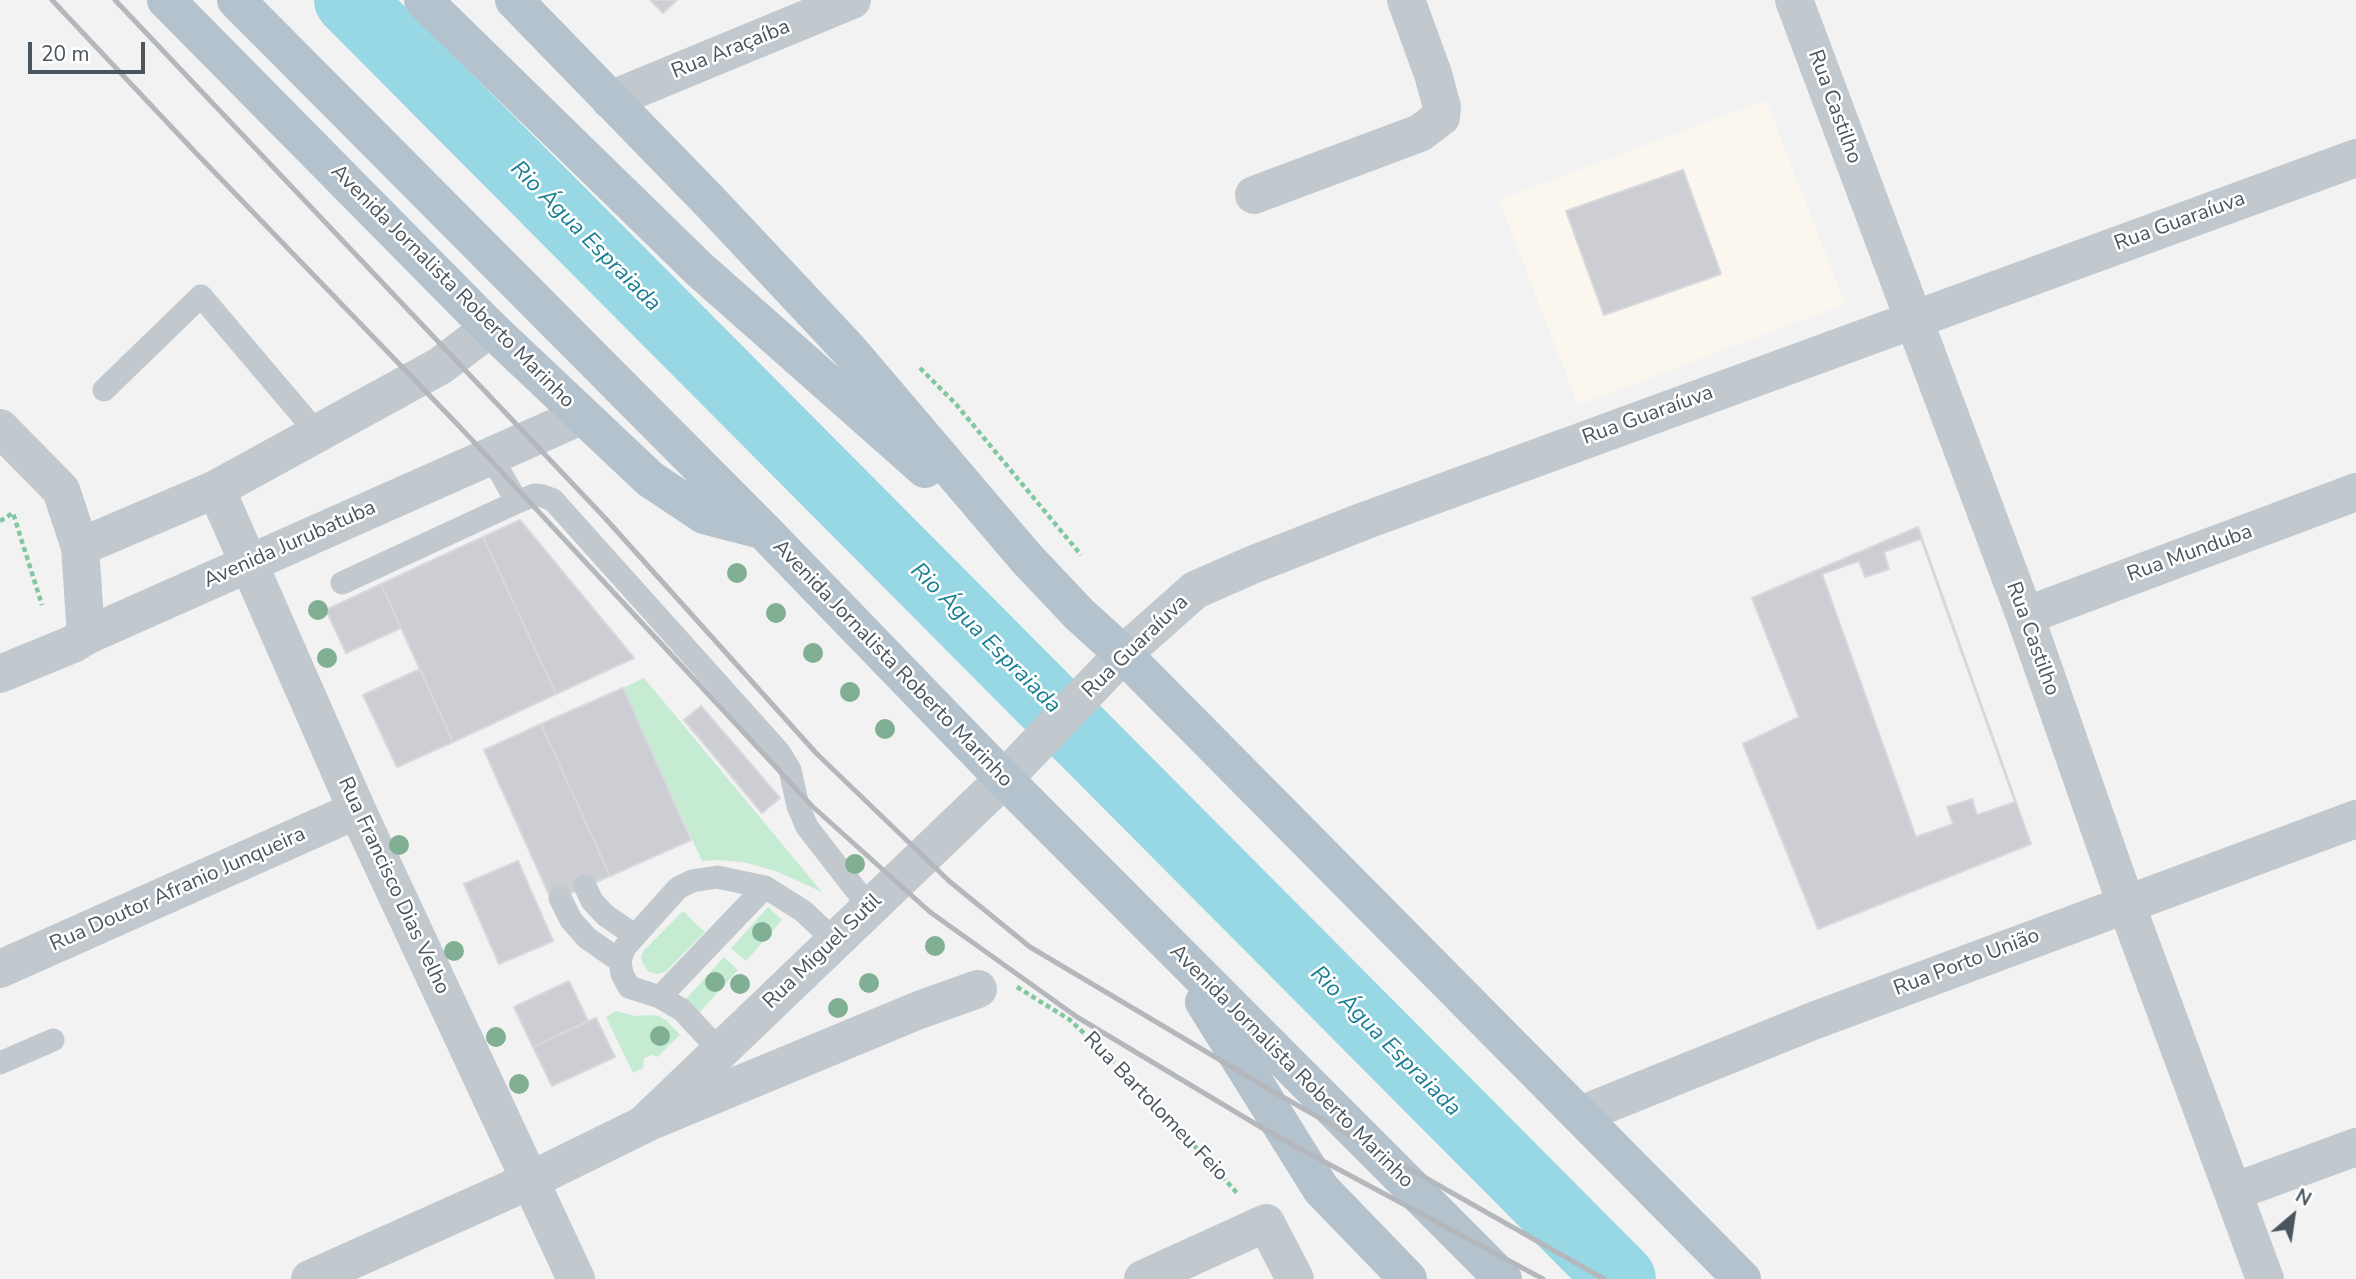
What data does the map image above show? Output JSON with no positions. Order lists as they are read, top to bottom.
{
  "streets": {
    "main road": ["Avenida Jornalista Roberto Marinho"],
    "street": [
      "Rua Araçaíba",
      "Rua Castilho",
      "Rua Guaraíuva",
      "Avenida Jurubatuba",
      "Rua Munduba",
      "Rua Francisco Dias Velho",
      "Rua Doutor Afranio Junqueira",
      "Rua Miguel Sutil",
      "Rua Porto União"
    ],
    "path": ["Rua Bartolomeu Feio"]
  },
  "crossings": [
    ["Rua Castilho", "Rua Guaraíuva"],
    ["Rua Castilho", "Rua Munduba"],
    ["Rua Castilho", "Rua Porto União"],
    ["Rua Guaraíuva", "Avenida Jornalista Roberto Marinho"],
    ["Rua Guaraíuva", "Rua Miguel Sutil"],
    ["Avenida Jornalista Roberto Marinho", "Avenida Jurubatuba"],
    ["Avenida Jornalista Roberto Marinho", "Rua Miguel Sutil"],
    ["Avenida Jurubatuba", "Rua Francisco Dias Velho"],
    ["Rua Francisco Dias Velho", "Rua Doutor Afranio Junqueira"],
    ["Rua Francisco Dias Velho", "Rua Miguel Sutil"],
    ["Rua Miguel Sutil", "Rua Bartolomeu Feio"]
  ],
  "water": ["Rio Água Espraiada"],
  "scale_bar": "20 m",
  "north": "top right"
}
